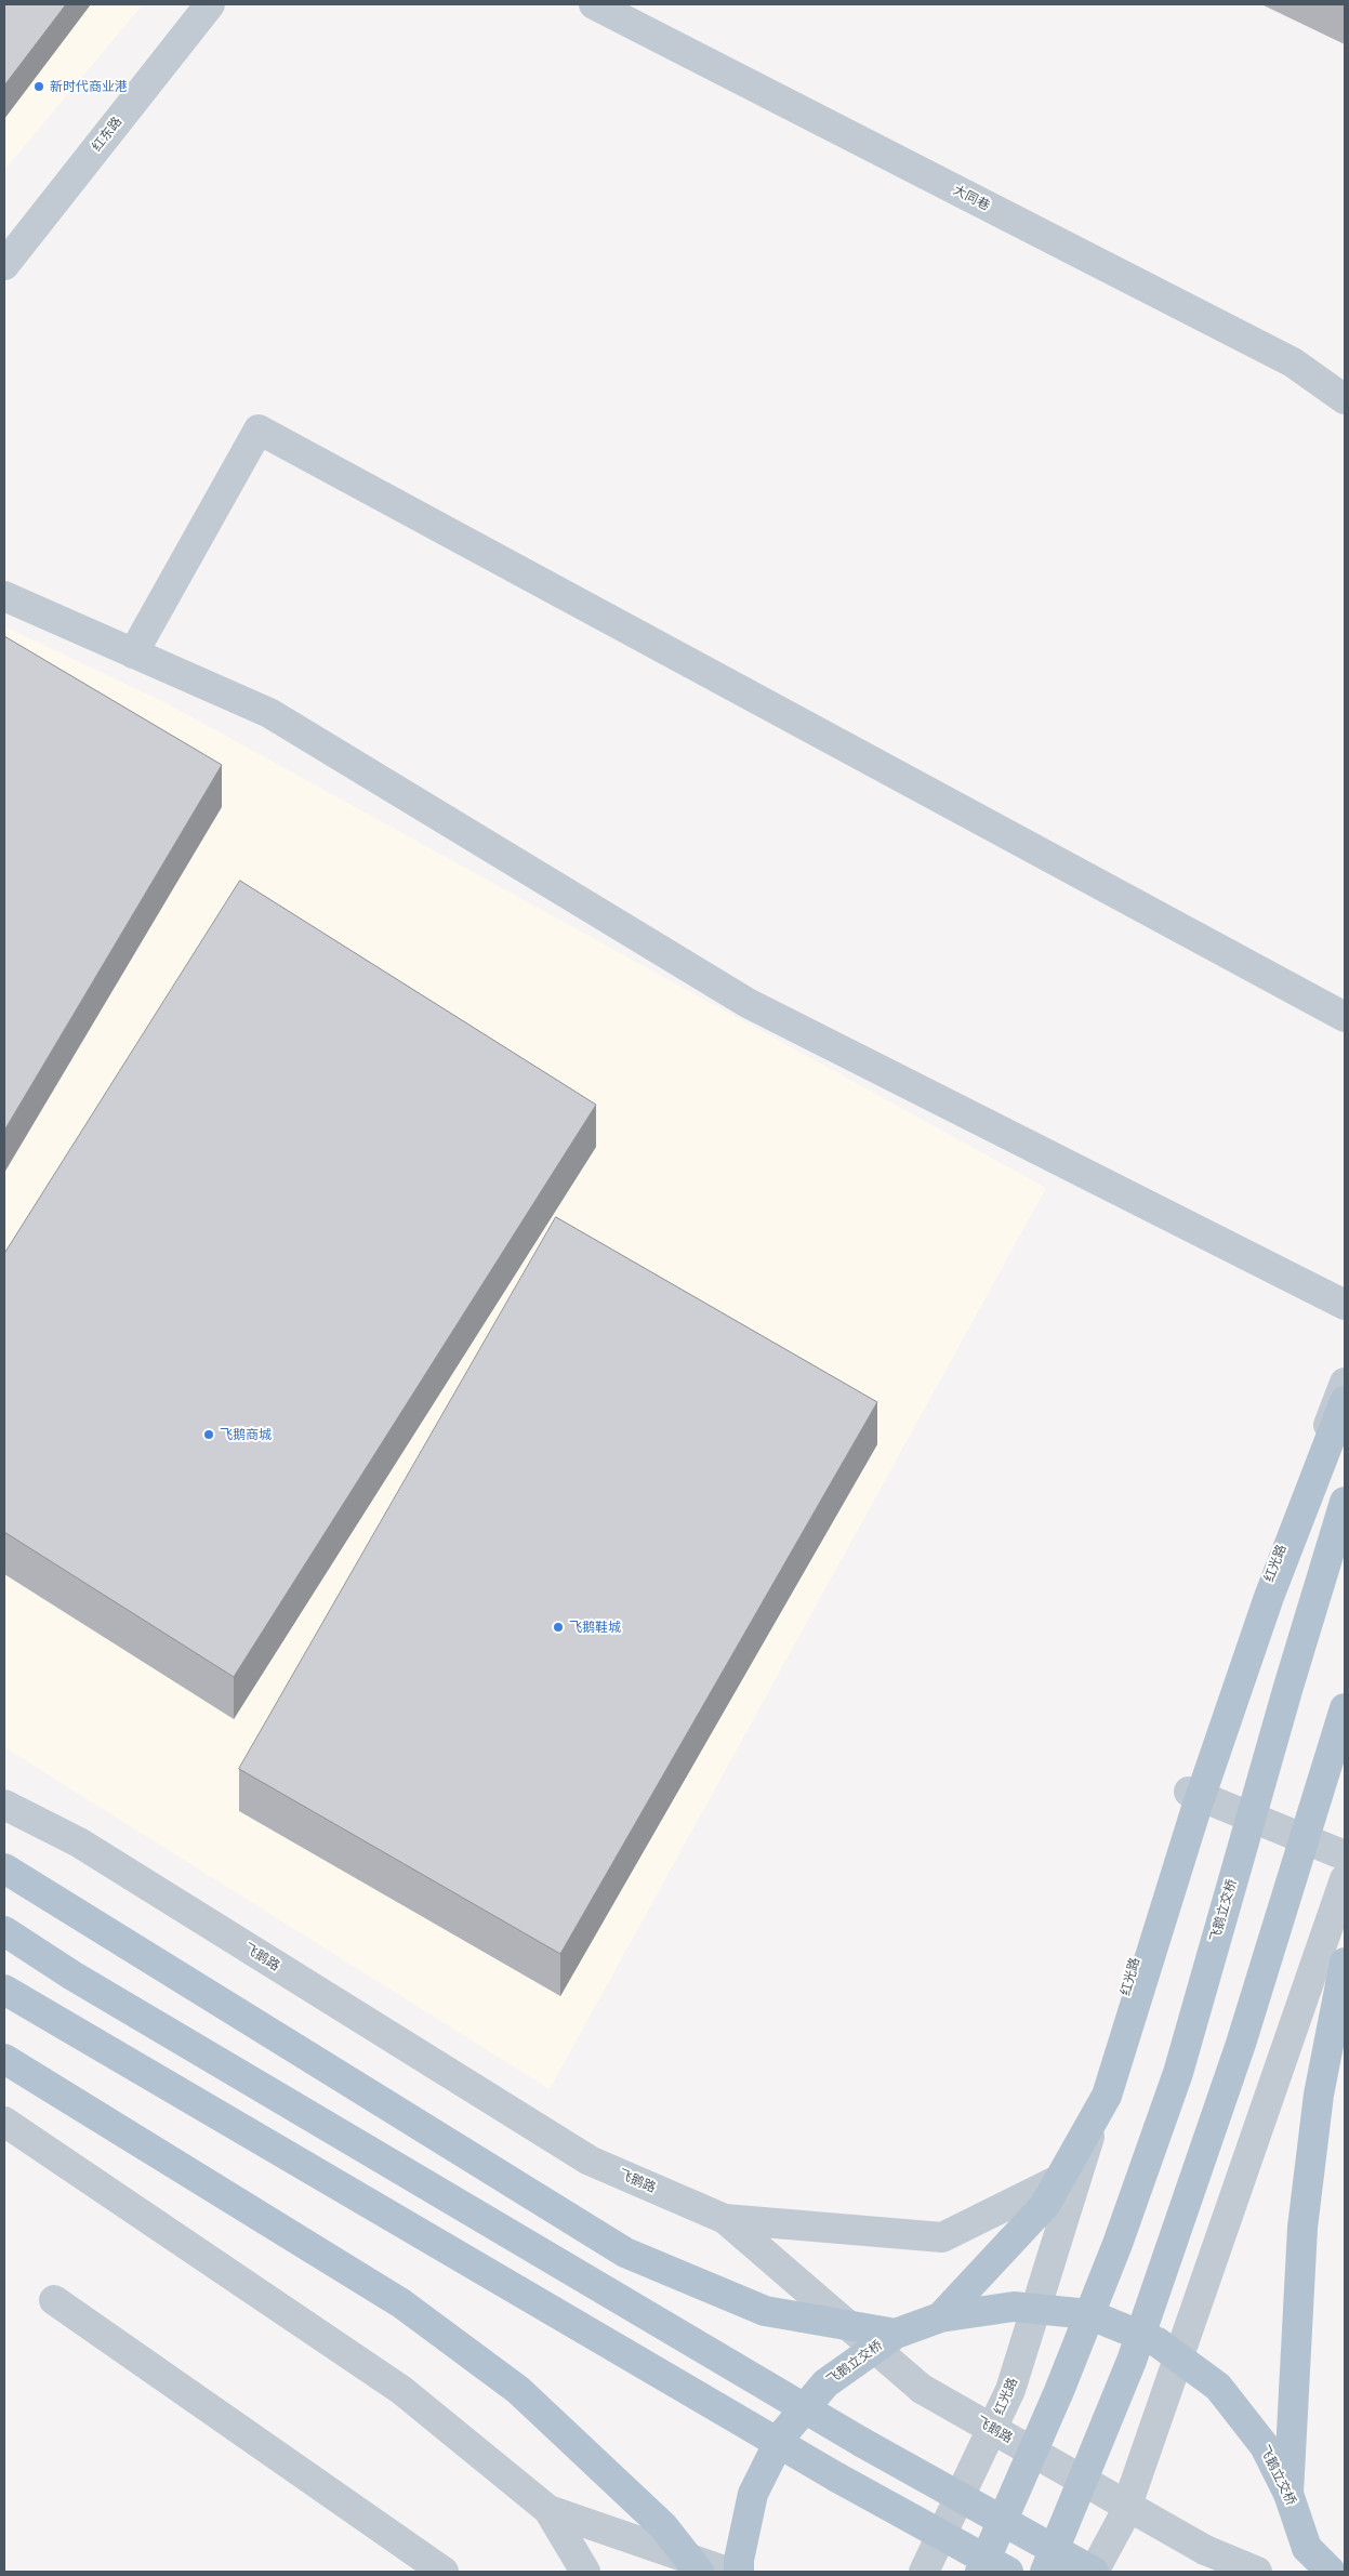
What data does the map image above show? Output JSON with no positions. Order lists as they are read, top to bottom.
{
  "streets": {
    "main road": ["飞鹅立交桥"],
    "street": [
      "红东路",
      "大同巷",
      "红光路",
      "飞鹅路"
    ]
  },
  "places": ["新时代商业港", "飞鹅商城", "飞鹅鞋城"]
}
